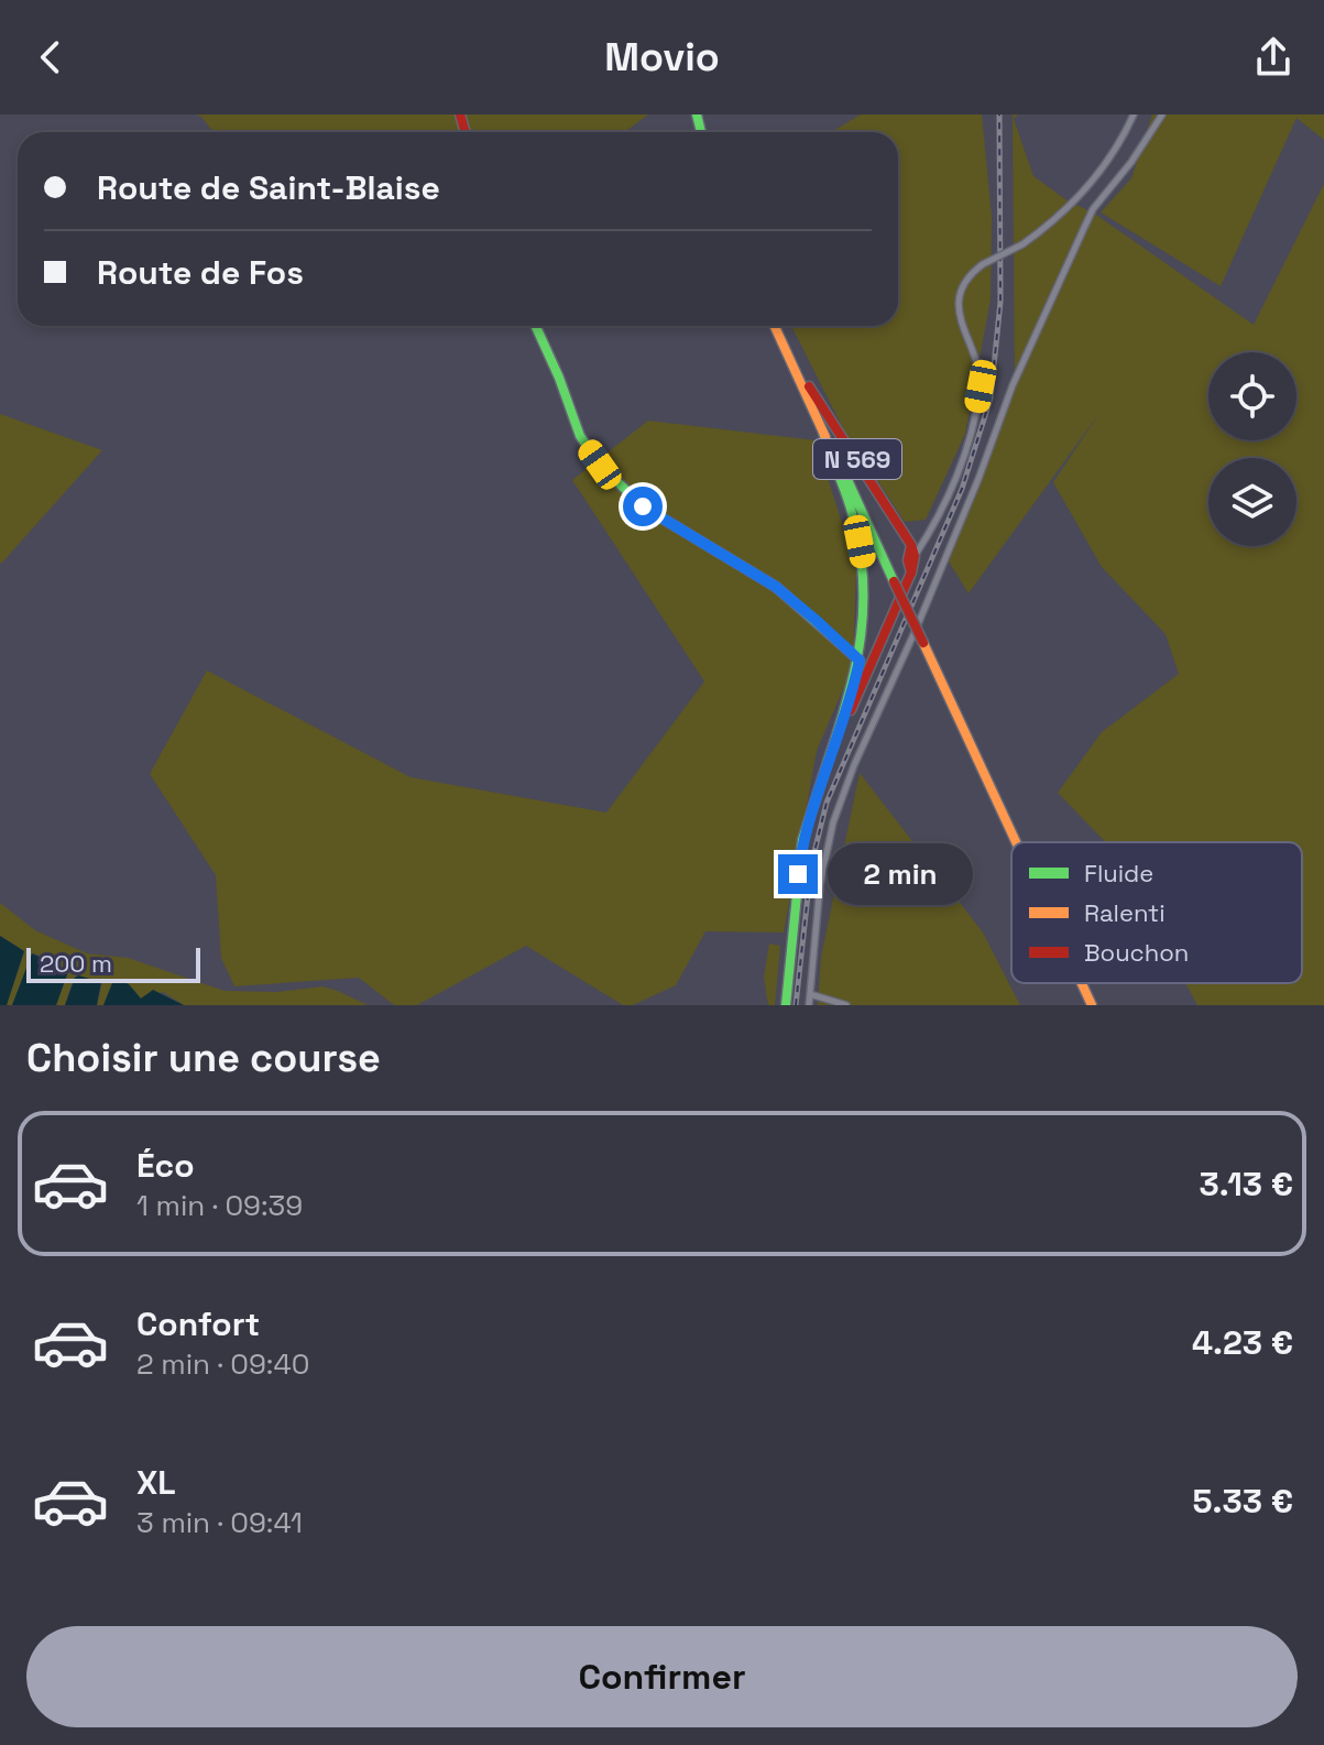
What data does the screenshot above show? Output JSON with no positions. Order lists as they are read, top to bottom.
{
  "streets": {
    "main road": ["N 569"]
  },
  "legend": ["Fluide", "Ralenti", "Bouchon"],
  "scale_bar": "200 m",
  "page": {
    "header": "Movio",
    "banner": ["Route de Saint-Blaise", "Route de Fos"],
    "bubble": "2 min",
    "scale": "200 m",
    "heading": "Choisir une course",
    "list": [
      {
        "name": "Éco",
        "note": "1 min · 09:39",
        "value": "3.13 €"
      },
      {
        "name": "Confort",
        "note": "2 min · 09:40",
        "value": "4.23 €"
      },
      {
        "name": "XL",
        "note": "3 min · 09:41",
        "value": "5.33 €"
      }
    ],
    "buttons": "Confirmer"
  }
}
